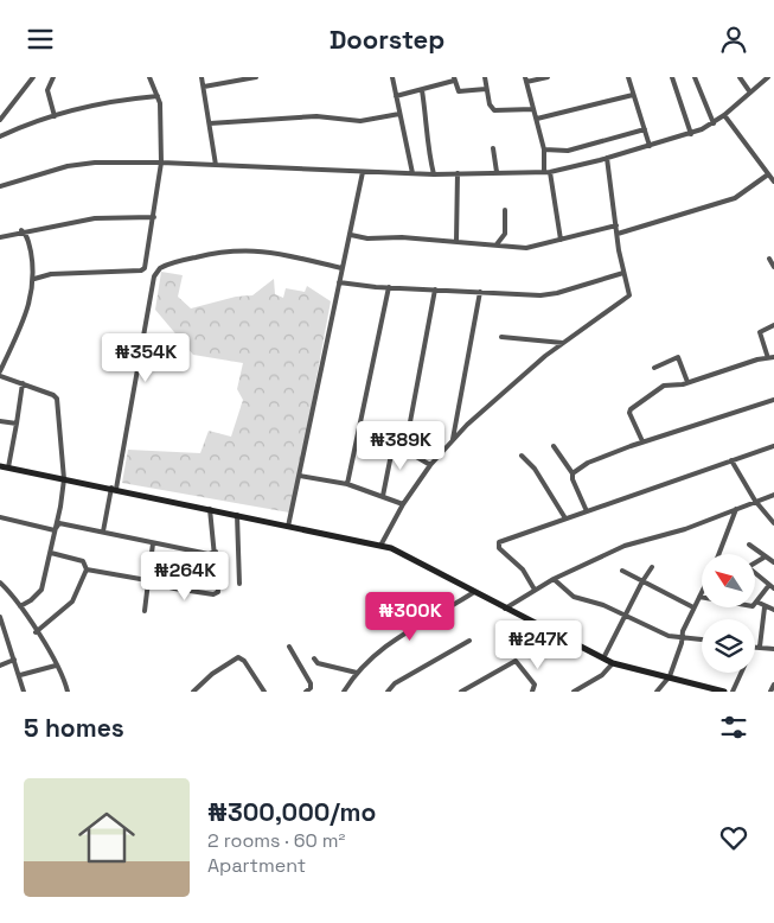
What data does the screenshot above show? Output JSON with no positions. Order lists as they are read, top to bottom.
{
  "north": "top left",
  "page": {
    "header": "Doorstep",
    "price": [
      "₦354K",
      "₦389K",
      "₦264K",
      "₦300K",
      "₦247K"
    ],
    "heading": "5 homes",
    "list": [
      {
        "name": "₦300,000/mo",
        "note": "2 rooms · 60 m² · Apartment"
      }
    ]
  }
}
